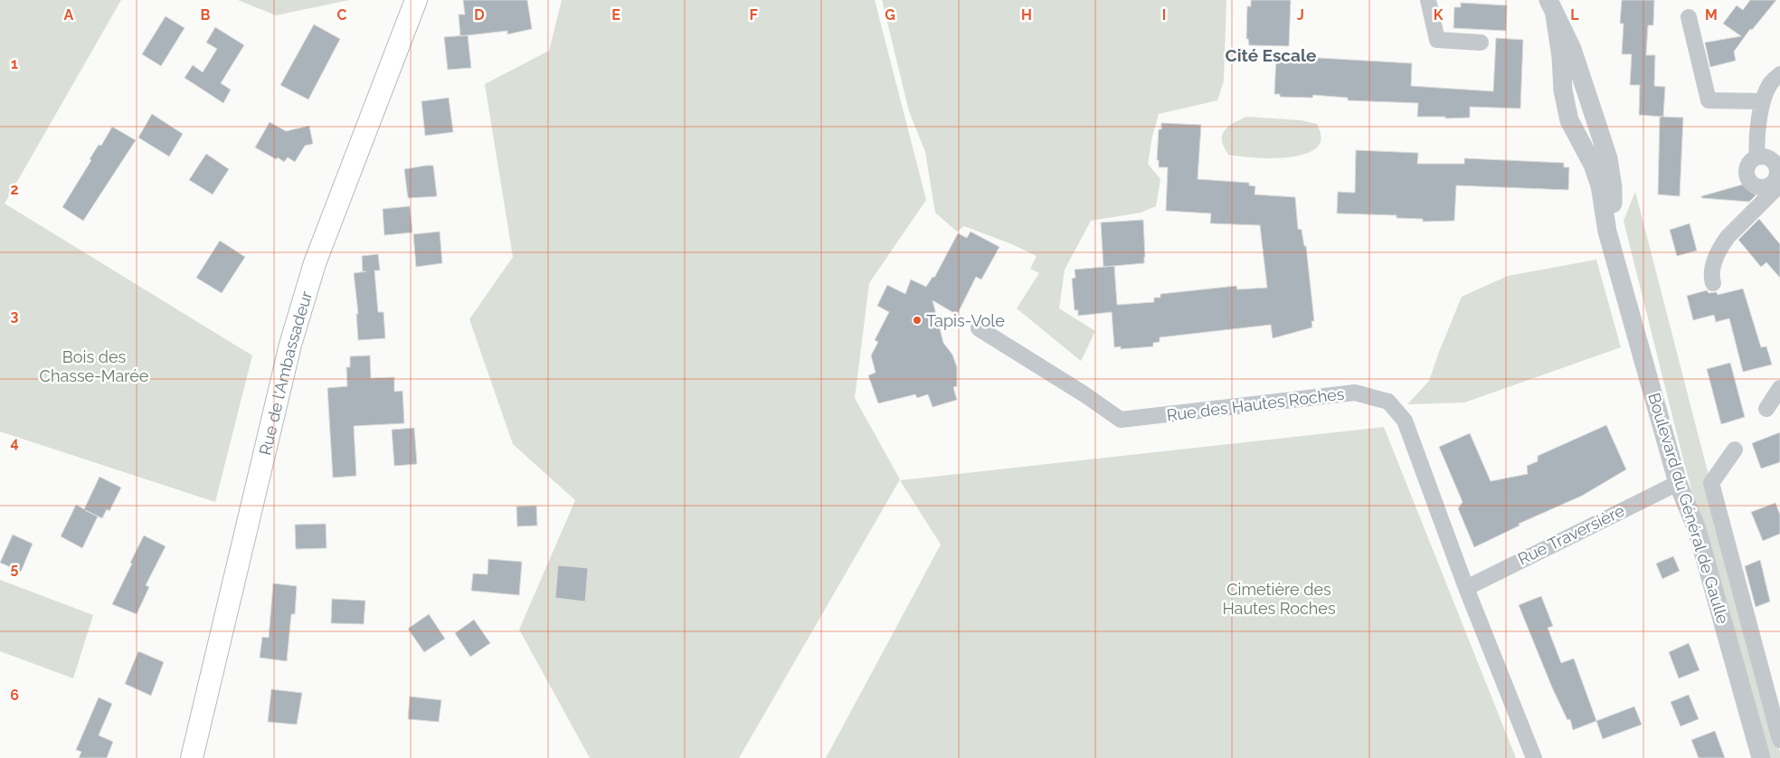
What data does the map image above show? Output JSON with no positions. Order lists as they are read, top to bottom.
{
  "streets": {
    "main road": ["Rue de l'Ambassadeur"],
    "street": ["Rue des Hautes Roches", "Boulevard du Général de Gaulle", "Rue Traversière"]
  },
  "crossings": [
    ["Rue des Hautes Roches", "Rue Traversière"],
    ["Boulevard du Général de Gaulle", "Rue Traversière"]
  ],
  "districts": ["Cité Escale"],
  "parks": ["Bois des Chasse-Marée", "Cimetière des Hautes Roches"],
  "places": ["Tapis-Vole"],
  "grid": {
    "columns": [
      "A",
      "B",
      "C",
      "D",
      "E",
      "F",
      "G",
      "H",
      "I",
      "J",
      "K",
      "L",
      "M"
    ],
    "rows": [
      "1",
      "2",
      "3",
      "4",
      "5",
      "6"
    ]
  }
}
